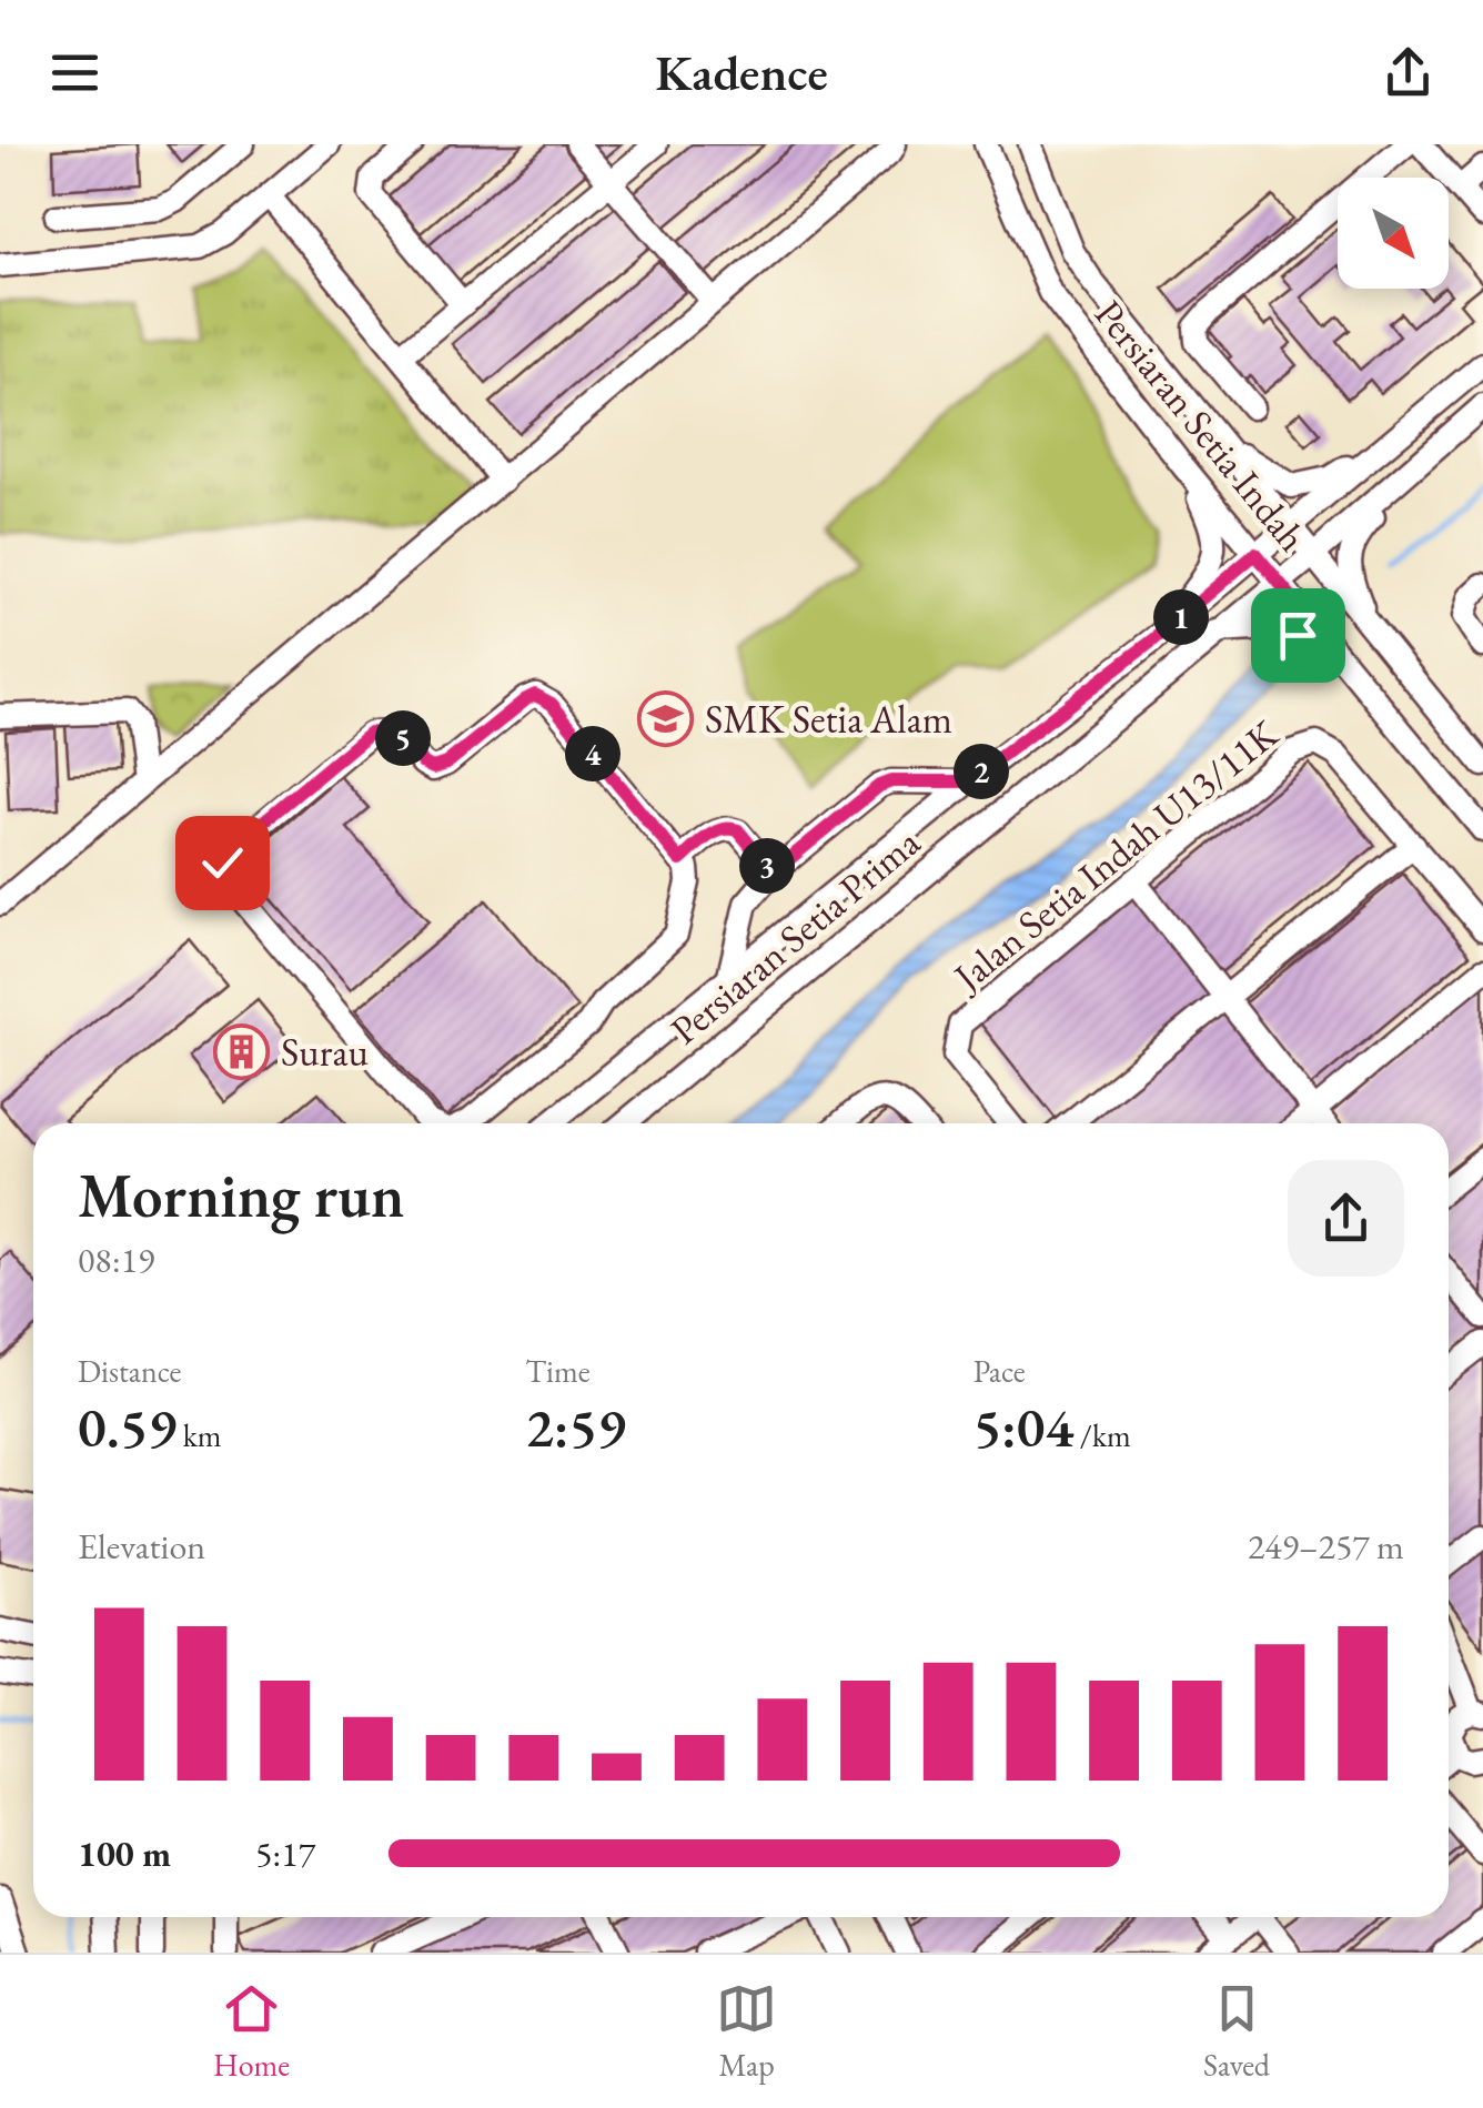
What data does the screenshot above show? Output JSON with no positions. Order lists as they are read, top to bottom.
{
  "streets": {
    "street": ["Persiaran Setia Indah", "Jalan Setia Indah U13/11K", "Persiaran Setia Prima"]
  },
  "crossings": [
    ["Persiaran Setia Indah", "Persiaran Setia Prima"]
  ],
  "places": {
    "school or university": ["SMK Setia Alam"],
    "building": ["Surau"]
  },
  "north": "bottom right",
  "page": {
    "header": "Kadence",
    "pins": [
      "1",
      "5",
      "4",
      "2",
      "3"
    ],
    "heading": ["Morning run", "08:19"],
    "stats": [
      ["Distance", "0.59 km"],
      ["Time", "2:59"],
      ["Pace", "5:04 /km"]
    ],
    "chart": ["Elevation", "249–257 m"],
    "list": [
      {
        "name": "100 m",
        "note": "5:17"
      }
    ],
    "tabs": ["Home", "Map", "Saved"]
  }
}
